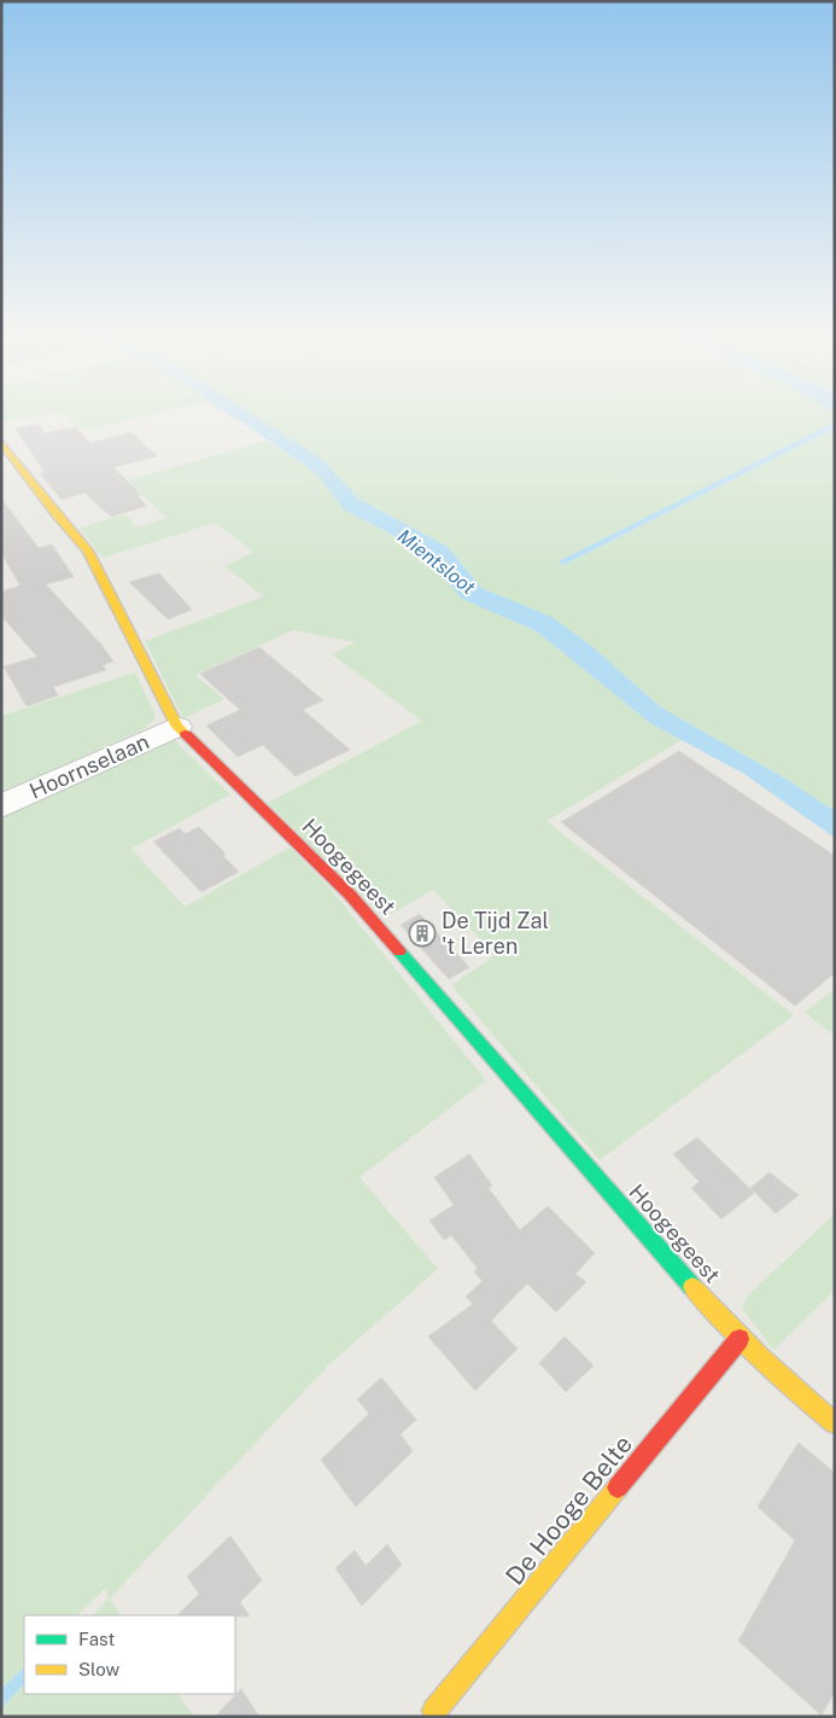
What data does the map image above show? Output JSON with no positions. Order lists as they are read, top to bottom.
{
  "streets": {
    "street": ["Hoornselaan", "Hoogegeest", "De Hooge Belte"]
  },
  "crossings": [
    ["Hoornselaan", "Hoogegeest"],
    ["Hoogegeest", "De Hooge Belte"]
  ],
  "water": ["Mientsloot"],
  "places": {
    "building": ["De Tijd Zal 't Leren"]
  },
  "legend": ["Fast", "Slow"]
}
